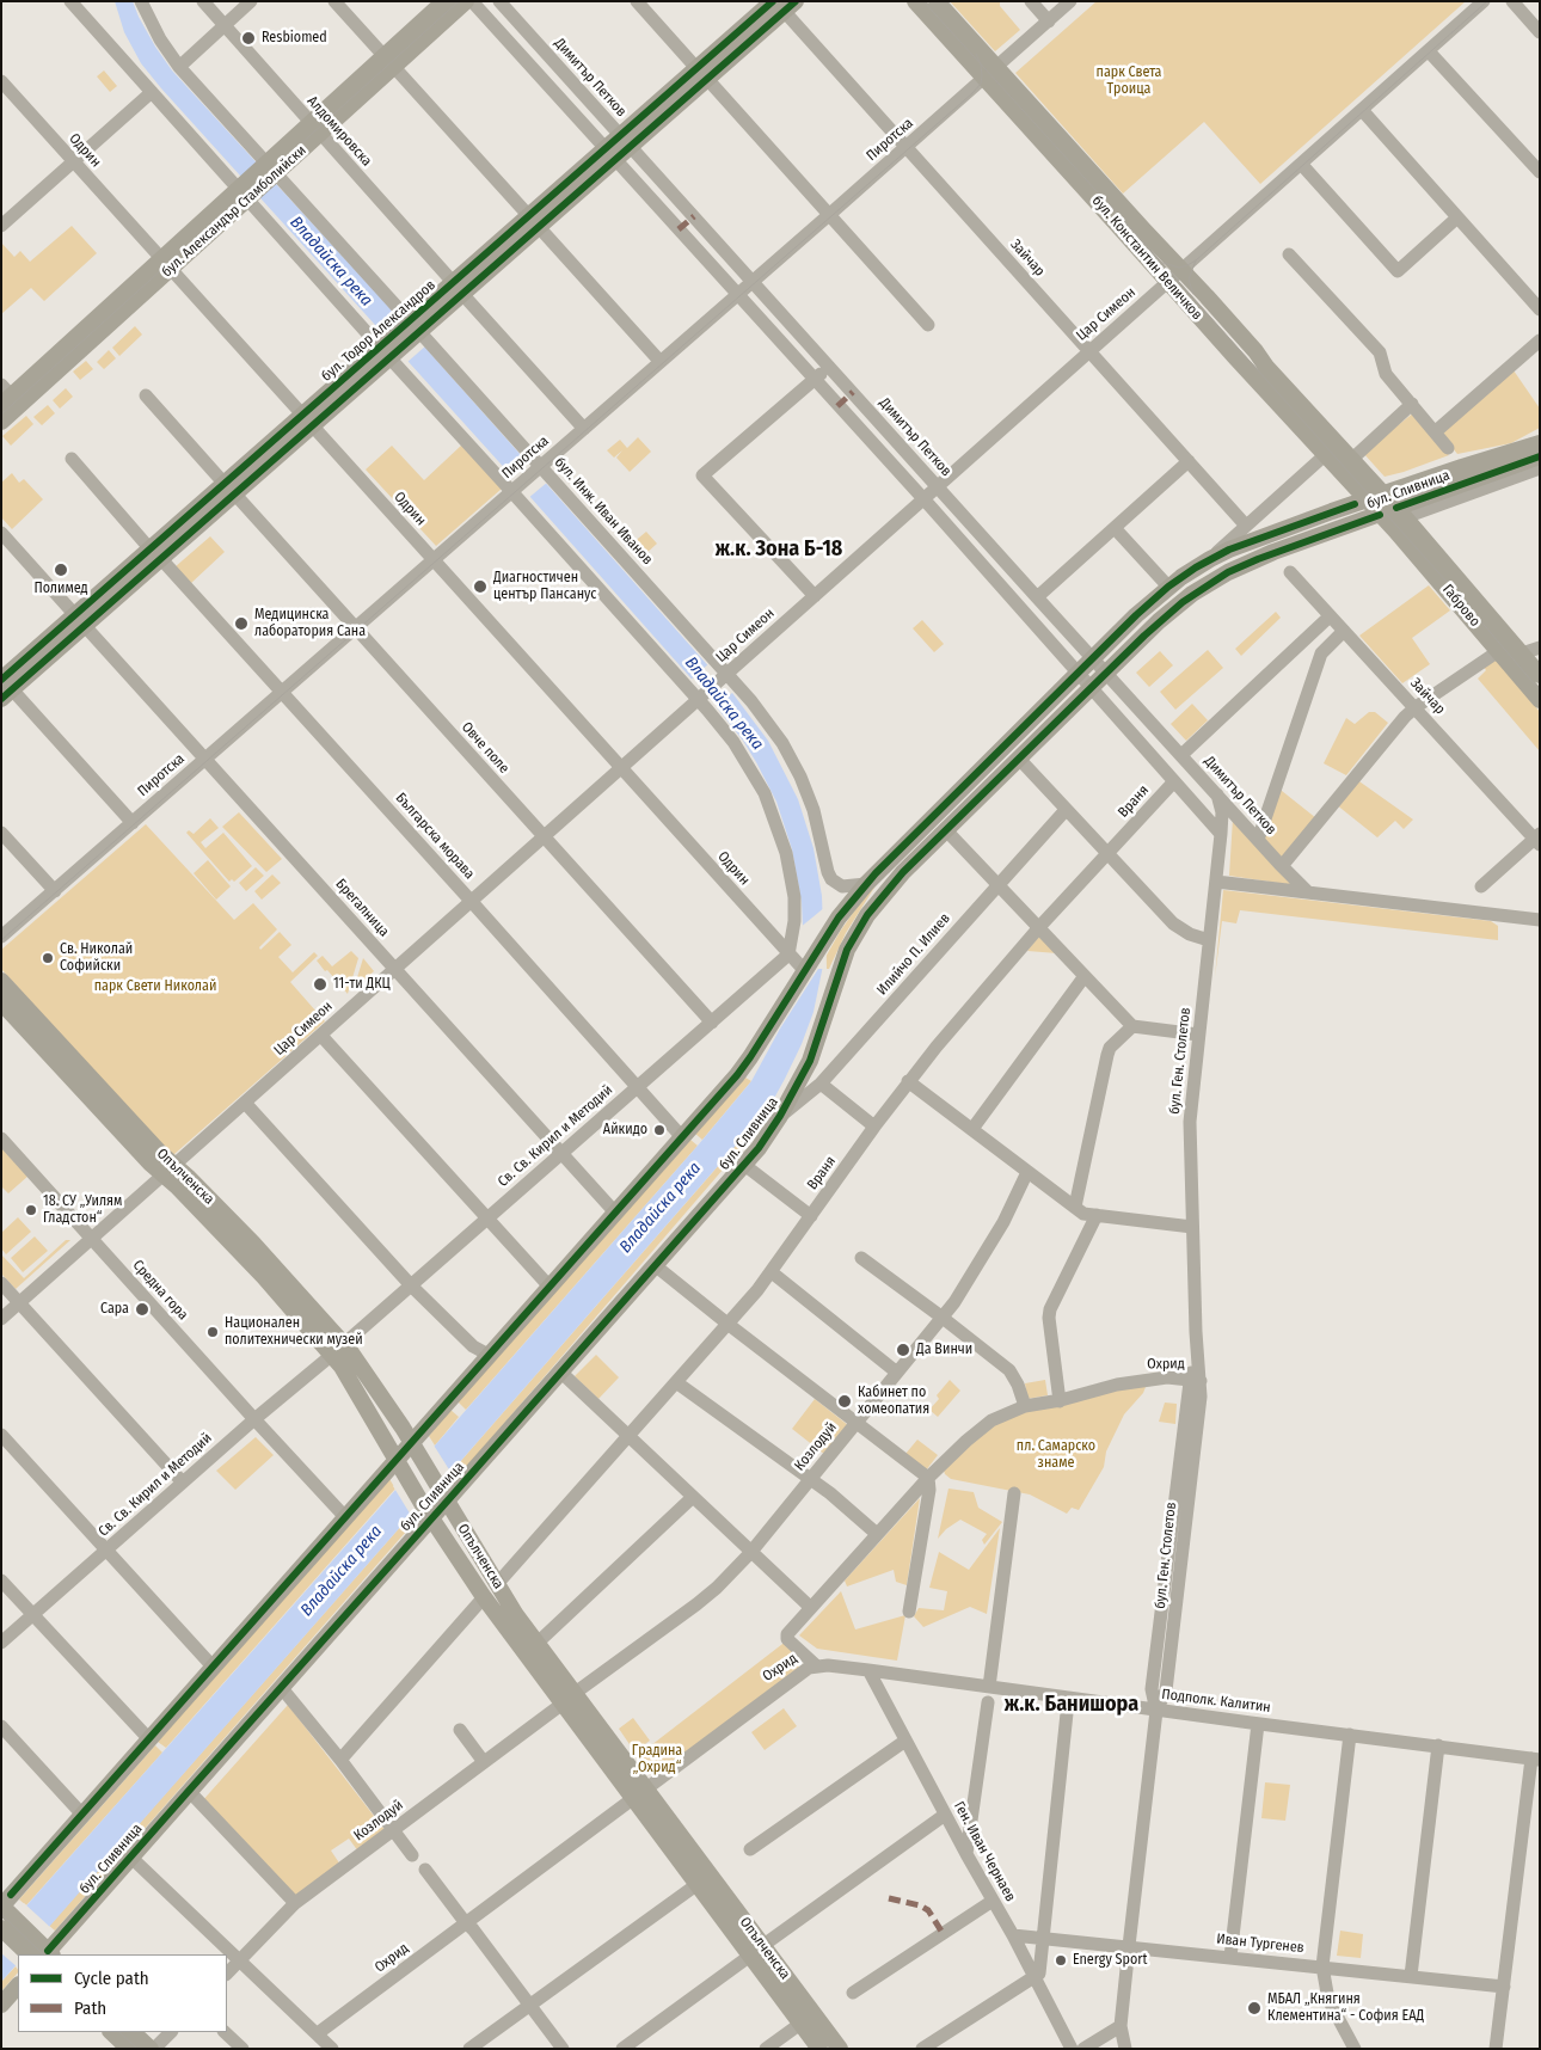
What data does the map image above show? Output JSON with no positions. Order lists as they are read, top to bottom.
{
  "streets": {
    "main road": [
      "бул. Александър Стамболийски",
      "бул. Константин Величков",
      "бул. Тодор Александров",
      "бул. Сливница",
      "Габрово",
      "Опълченска"
    ],
    "street": [
      "Димитър Петков",
      "Алдомировска",
      "Пиротска",
      "Одрин",
      "Зайчар",
      "Цар Симеон",
      "бул. Инж. Иван Иванов",
      "Овче поле",
      "Враня",
      "Българска морава",
      "Брегалница",
      "Илийчо П. Илиев",
      "бул. Ген. Столетов",
      "Св. Св. Кирил и Методий",
      "Средна гора",
      "Охрид",
      "Козлодуй",
      "Подполк. Калитин",
      "Ген. Иван Чернаев",
      "Иван Тургенев"
    ]
  },
  "crossings": [
    ["Димитър Петков", "Пиротска"],
    ["Димитър Петков", "Цар Симеон"],
    ["Димитър Петков", "бул. Тодор Александров"],
    ["Димитър Петков", "бул. Сливница"],
    ["Димитър Петков", "бул. Ген. Столетов"],
    ["Алдомировска", "Пиротска"],
    ["Алдомировска", "бул. Александър Стамболийски"],
    ["Алдомировска", "бул. Тодор Александров"],
    ["Пиротска", "Одрин"],
    ["Пиротска", "Зайчар"],
    ["Пиротска", "бул. Константин Величков"],
    ["Пиротска", "бул. Инж. Иван Иванов"],
    ["Пиротска", "Овче поле"],
    ["Пиротска", "Българска морава"],
    ["Пиротска", "Брегалница"],
    ["Одрин", "бул. Александър Стамболийски"],
    ["Одрин", "Цар Симеон"],
    ["Одрин", "бул. Тодор Александров"],
    ["Одрин", "бул. Сливница"],
    ["Одрин", "Св. Св. Кирил и Методий"],
    ["бул. Александър Стамболийски", "бул. Инж. Иван Иванов"],
    ["Зайчар", "Цар Симеон"],
    ["Зайчар", "бул. Тодор Александров"],
    ["бул. Константин Величков", "Цар Симеон"],
    ["бул. Константин Величков", "бул. Сливница"],
    ["бул. Константин Величков", "Габрово"],
    ["Цар Симеон", "бул. Инж. Иван Иванов"],
    ["Цар Симеон", "Овче поле"],
    ["Цар Симеон", "Българска морава"],
    ["Цар Симеон", "Брегалница"],
    ["Цар Симеон", "Опълченска"],
    ["Цар Симеон", "Средна гора"],
    ["бул. Тодор Александров", "бул. Инж. Иван Иванов"],
    ["бул. Тодор Александров", "Овче поле"],
    ["бул. Тодор Александров", "Българска морава"],
    ["бул. Тодор Александров", "Брегалница"],
    ["бул. Сливница", "бул. Инж. Иван Иванов"],
    ["бул. Сливница", "Габрово"],
    ["бул. Сливница", "Българска морава"],
    ["бул. Сливница", "Брегалница"],
    ["бул. Сливница", "Илийчо П. Илиев"],
    ["бул. Сливница", "Св. Св. Кирил и Методий"],
    ["бул. Сливница", "Опълченска"],
    ["бул. Сливница", "Средна гора"],
    ["Овче поле", "Св. Св. Кирил и Методий"],
    ["Враня", "Опълченска"],
    ["Българска морава", "Св. Св. Кирил и Методий"],
    ["Брегалница", "Св. Св. Кирил и Методий"],
    ["бул. Ген. Столетов", "Охрид"],
    ["бул. Ген. Столетов", "Подполк. Калитин"],
    ["бул. Ген. Столетов", "Иван Тургенев"],
    ["Св. Св. Кирил и Методий", "Опълченска"],
    ["Св. Св. Кирил и Методий", "Средна гора"],
    ["Опълченска", "Охрид"],
    ["Опълченска", "Козлодуй"],
    ["Охрид", "Подполк. Калитин"],
    ["Подполк. Калитин", "Ген. Иван Чернаев"],
    ["Ген. Иван Чернаев", "Иван Тургенев"]
  ],
  "districts": ["ж.к. Зона Б-18", "ж.к. Банишора"],
  "water": ["Владайска река"],
  "parks": [
    "парк Света Троица",
    "парк Свети Николай",
    "пл. Самарско знаме",
    "Градина „Охрид“"
  ],
  "places": [
    "Resbiomed",
    "Полимед",
    "Диагностичен център Пансанус",
    "Медицинска лаборатория Сана",
    "Св. Николай Софийски",
    "11-ти ДКЦ",
    "Айкидо",
    "18. СУ „Уилям Гладстон“",
    "Сара",
    "Национален политехнически музей",
    "Да Винчи",
    "Кабинет по хомеопатия",
    "Energy Sport",
    "МБАЛ „Княгиня Клементина“ - София ЕАД"
  ],
  "legend": ["Cycle path", "Path"]
}
